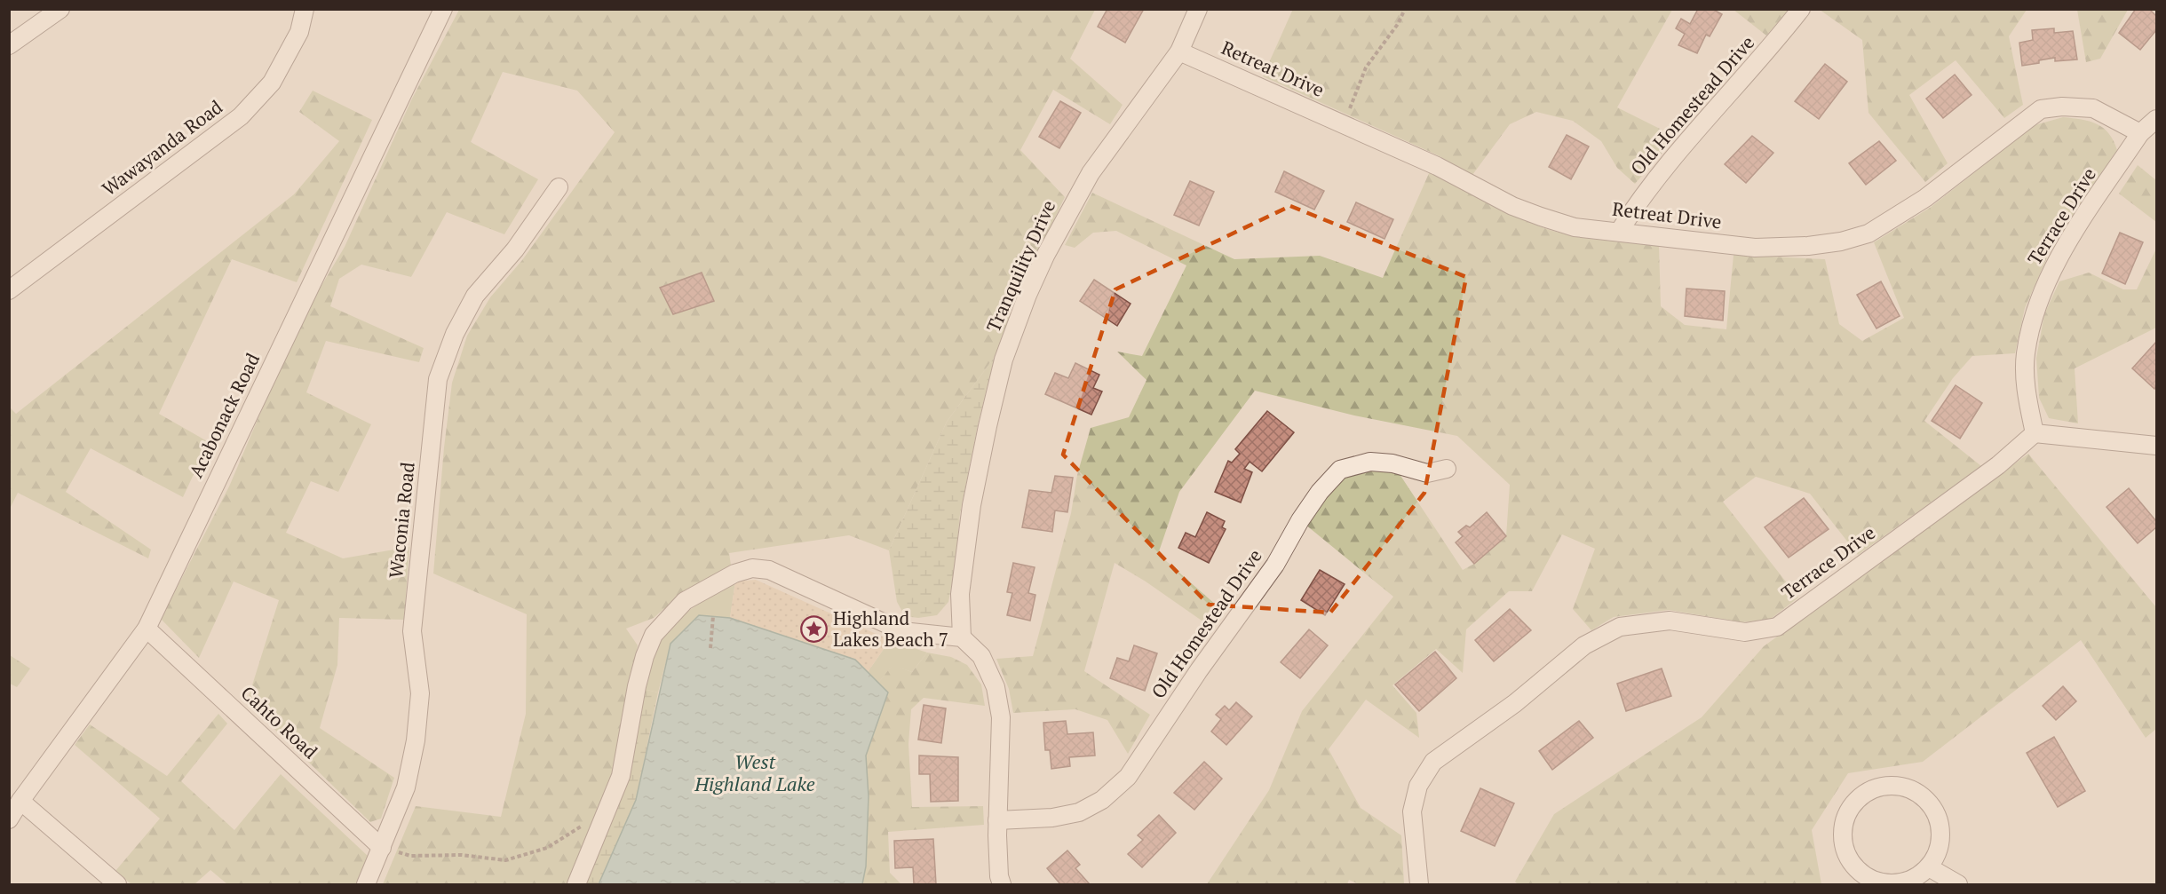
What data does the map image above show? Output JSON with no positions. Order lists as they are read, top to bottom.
{
  "streets": {
    "street": [
      "Retreat Drive",
      "Old Homestead Drive",
      "Wawayanda Road",
      "Terrace Drive",
      "Tranquility Drive",
      "Acabonack Road",
      "Waconia Road",
      "Cahto Road"
    ]
  },
  "crossings": [
    ["Retreat Drive", "Old Homestead Drive"],
    ["Retreat Drive", "Terrace Drive"],
    ["Retreat Drive", "Tranquility Drive"],
    ["Acabonack Road", "Cahto Road"],
    ["Waconia Road", "Cahto Road"]
  ],
  "water": ["West Highland Lake"],
  "places": {
    "place": ["Highland Lakes Beach 7"]
  }
}
